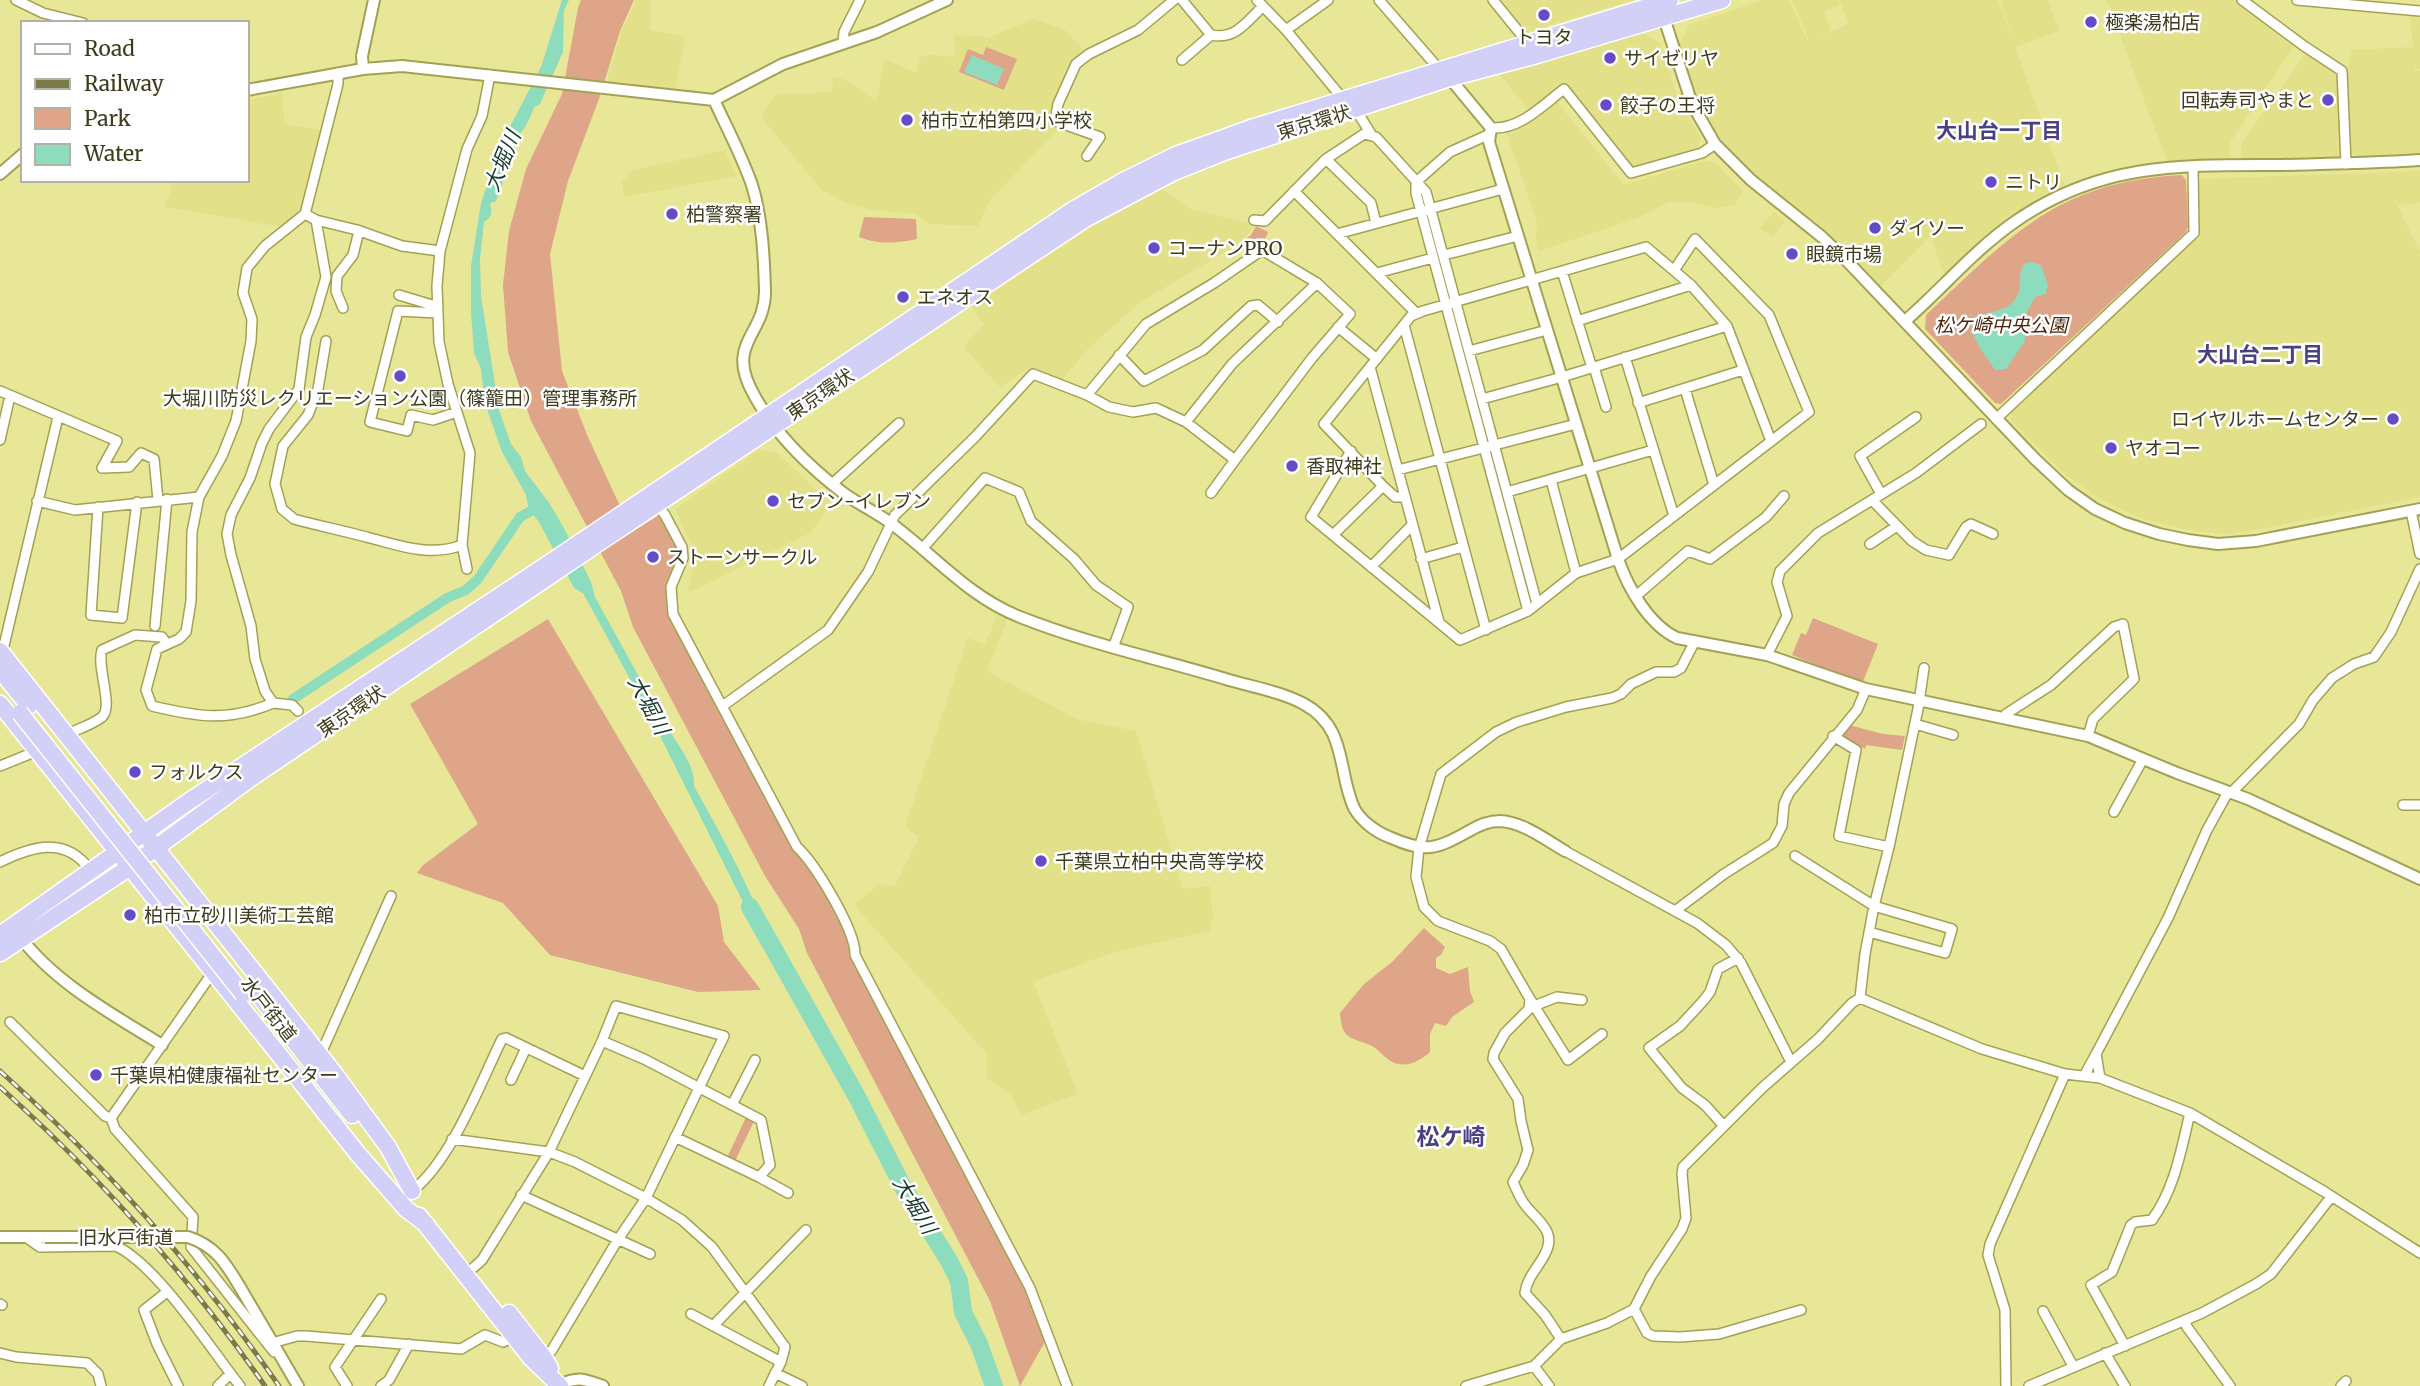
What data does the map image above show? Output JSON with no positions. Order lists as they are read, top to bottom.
{
  "streets": {
    "highway": ["東京環状", "水戸街道"],
    "street": ["旧水戸街道"]
  },
  "districts": ["大山台一丁目", "大山台二丁目", "松ケ崎"],
  "water": ["大堀川"],
  "parks": ["松ケ崎中央公園"],
  "places": [
    "トヨタ",
    "極楽湯柏店",
    "サイゼリヤ",
    "回転寿司やまと",
    "餃子の王将",
    "柏市立柏第四小学校",
    "ニトリ",
    "柏警察署",
    "ダイソー",
    "コーナンPRO",
    "眼鏡市場",
    "エネオス",
    "大堀川防災レクリエーション公園（篠籠田）管理事務所",
    "ロイヤルホームセンター",
    "ヤオコー",
    "香取神社",
    "セブン-イレブン",
    "ストーンサークル",
    "フォルクス",
    "千葉県立柏中央高等学校",
    "柏市立砂川美術工芸館",
    "千葉県柏健康福祉センター"
  ],
  "legend": [
    "Road",
    "Railway",
    "Park",
    "Water"
  ]
}
